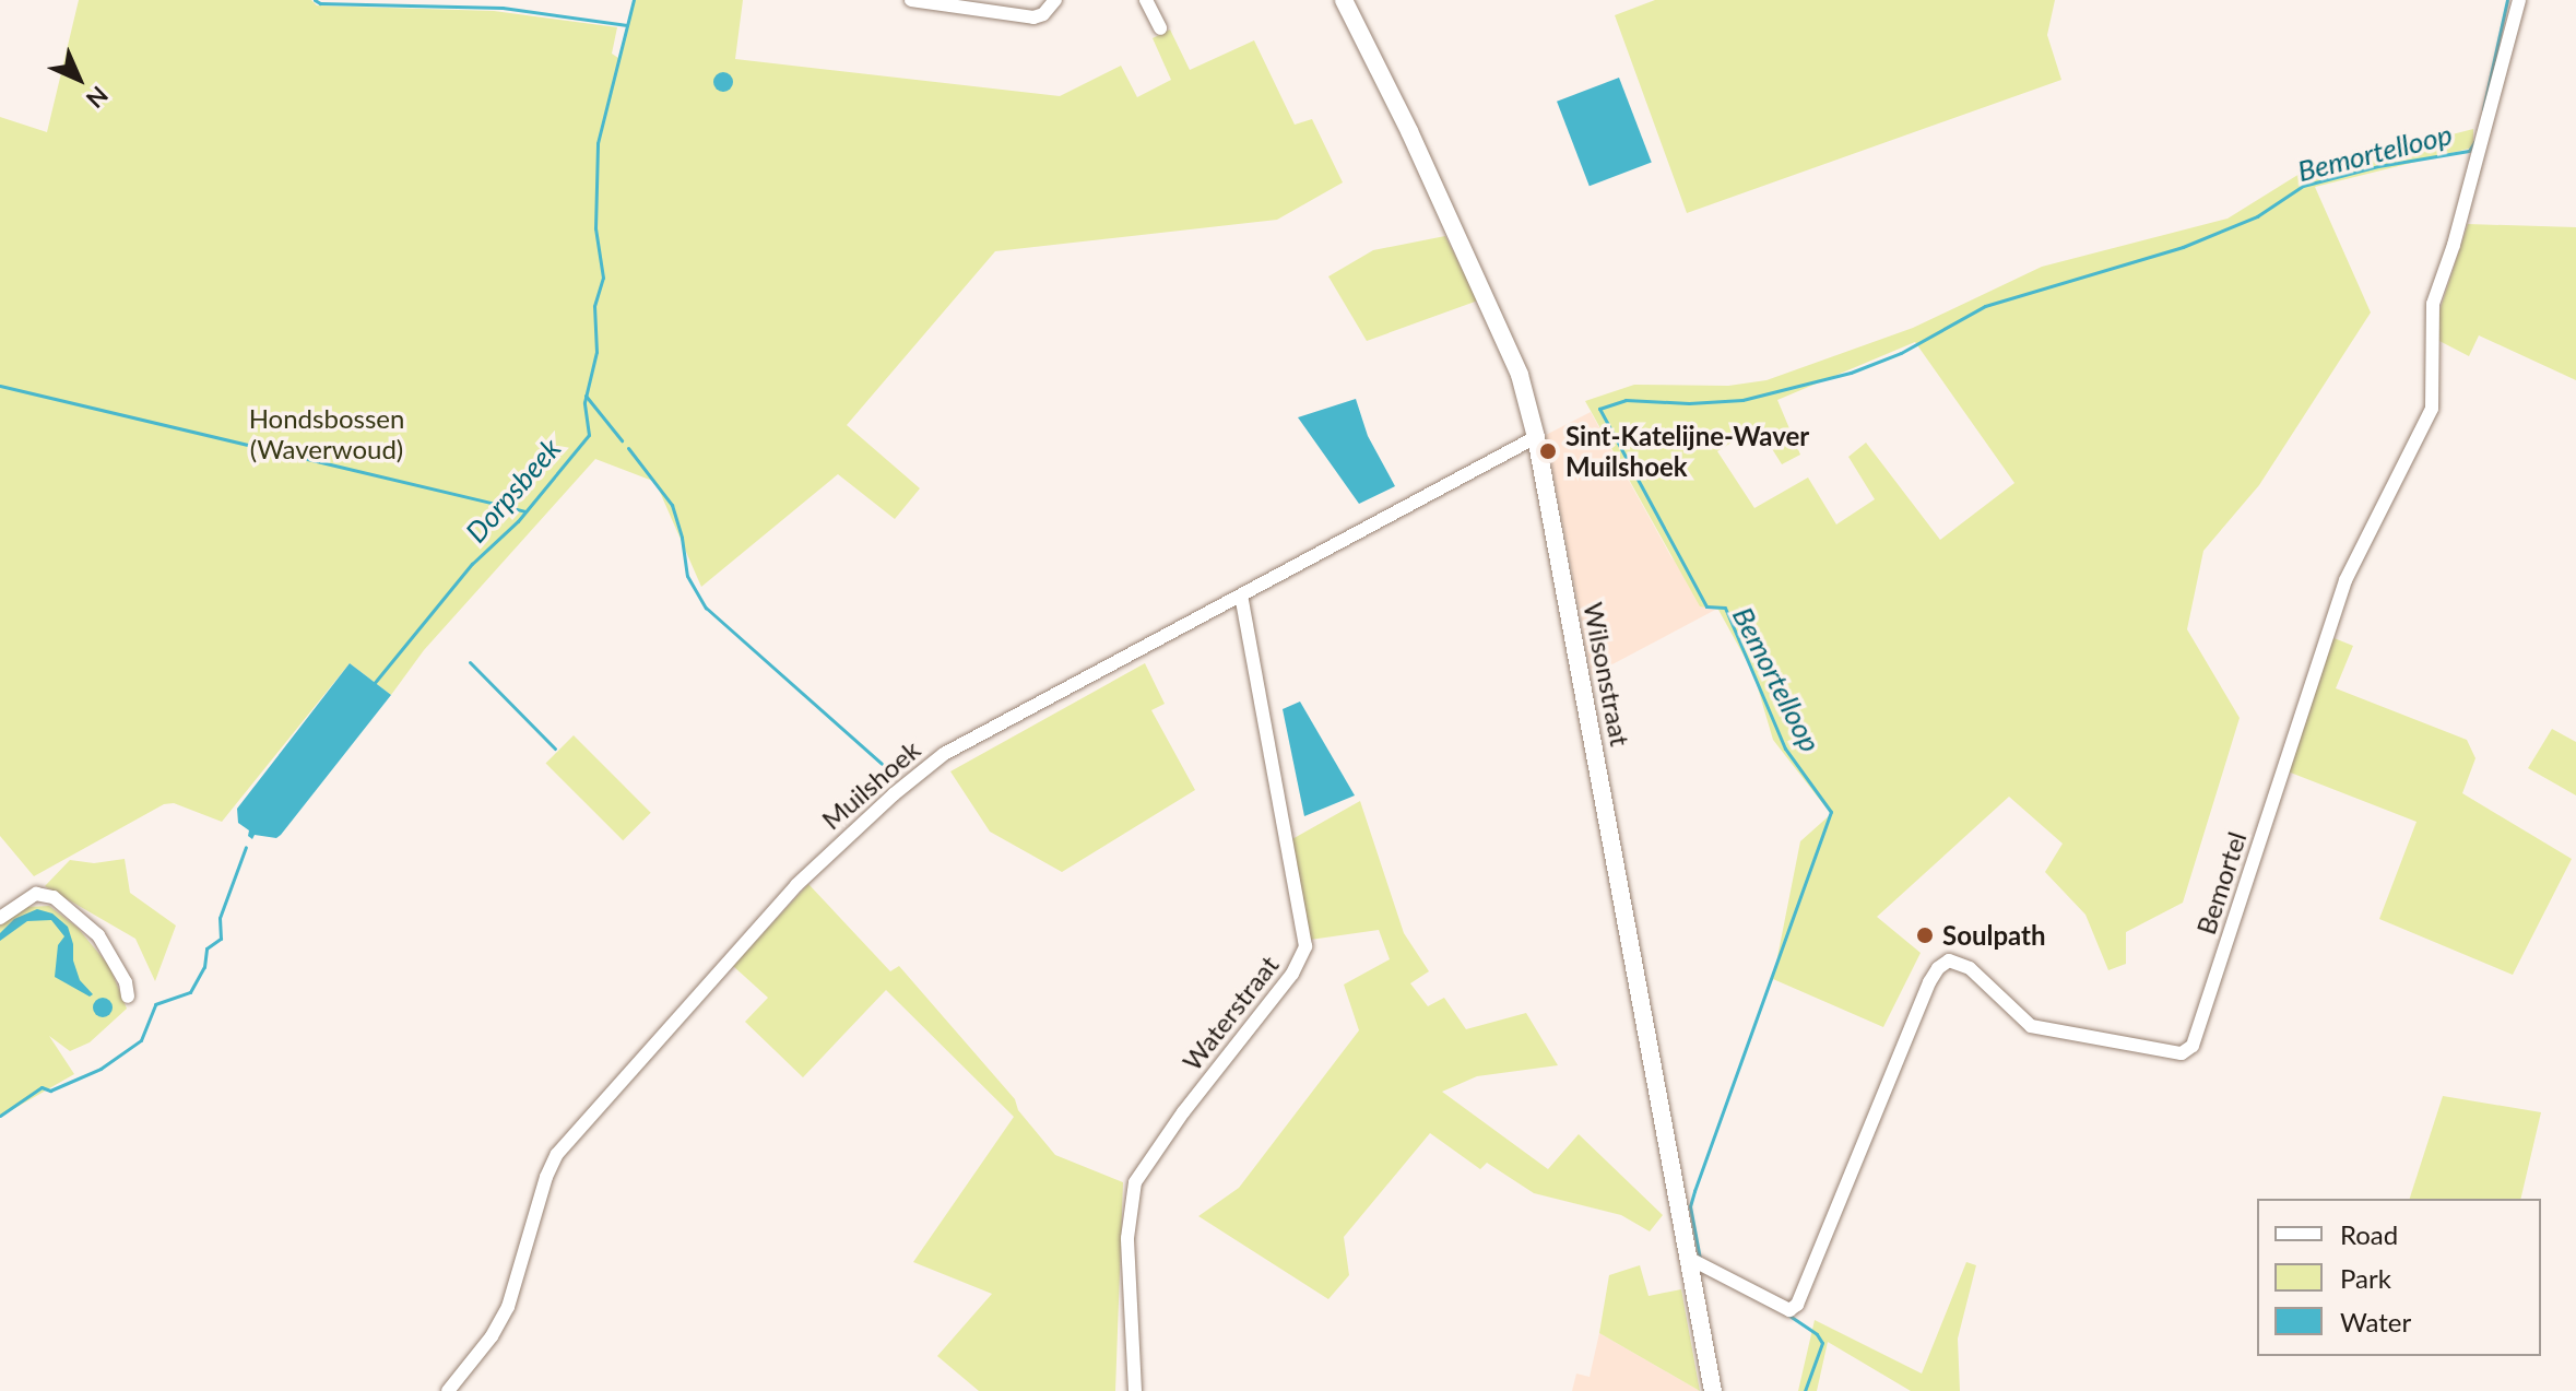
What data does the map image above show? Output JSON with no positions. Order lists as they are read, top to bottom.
{
  "streets": {
    "street": [
      "Wilsonstraat",
      "Muilshoek",
      "Bemortel",
      "Waterstraat"
    ]
  },
  "crossings": [
    ["Wilsonstraat", "Muilshoek"],
    ["Wilsonstraat", "Bemortel"],
    ["Muilshoek", "Waterstraat"]
  ],
  "water": ["Bemortelloop", "Dorpsbeek"],
  "parks": ["Hondsbossen (Waverwoud)"],
  "places": ["Sint-Katelijne-Waver Muilshoek", "Soulpath"],
  "legend": ["Road", "Park", "Water"],
  "north": "bottom right"
}
